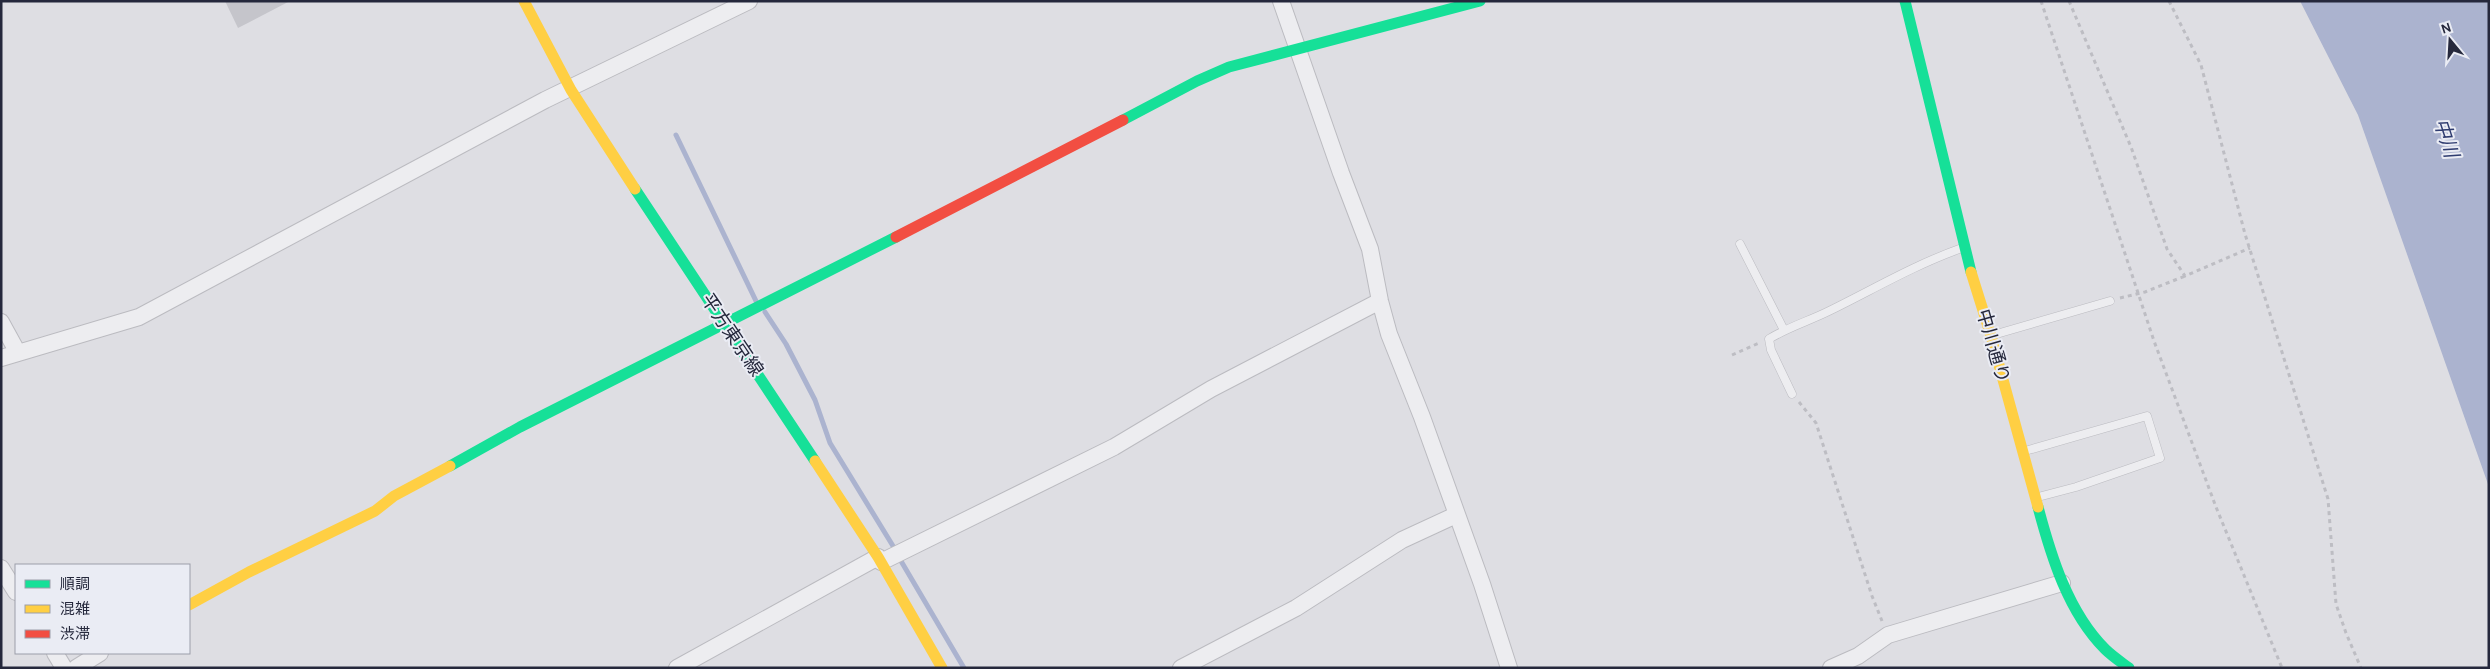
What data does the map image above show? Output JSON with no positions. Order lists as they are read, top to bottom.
{
  "streets": {
    "street": ["平方東京線", "中川通り"]
  },
  "water": ["中川"],
  "legend": ["順調", "混雑", "渋滞"],
  "north": "top"
}
